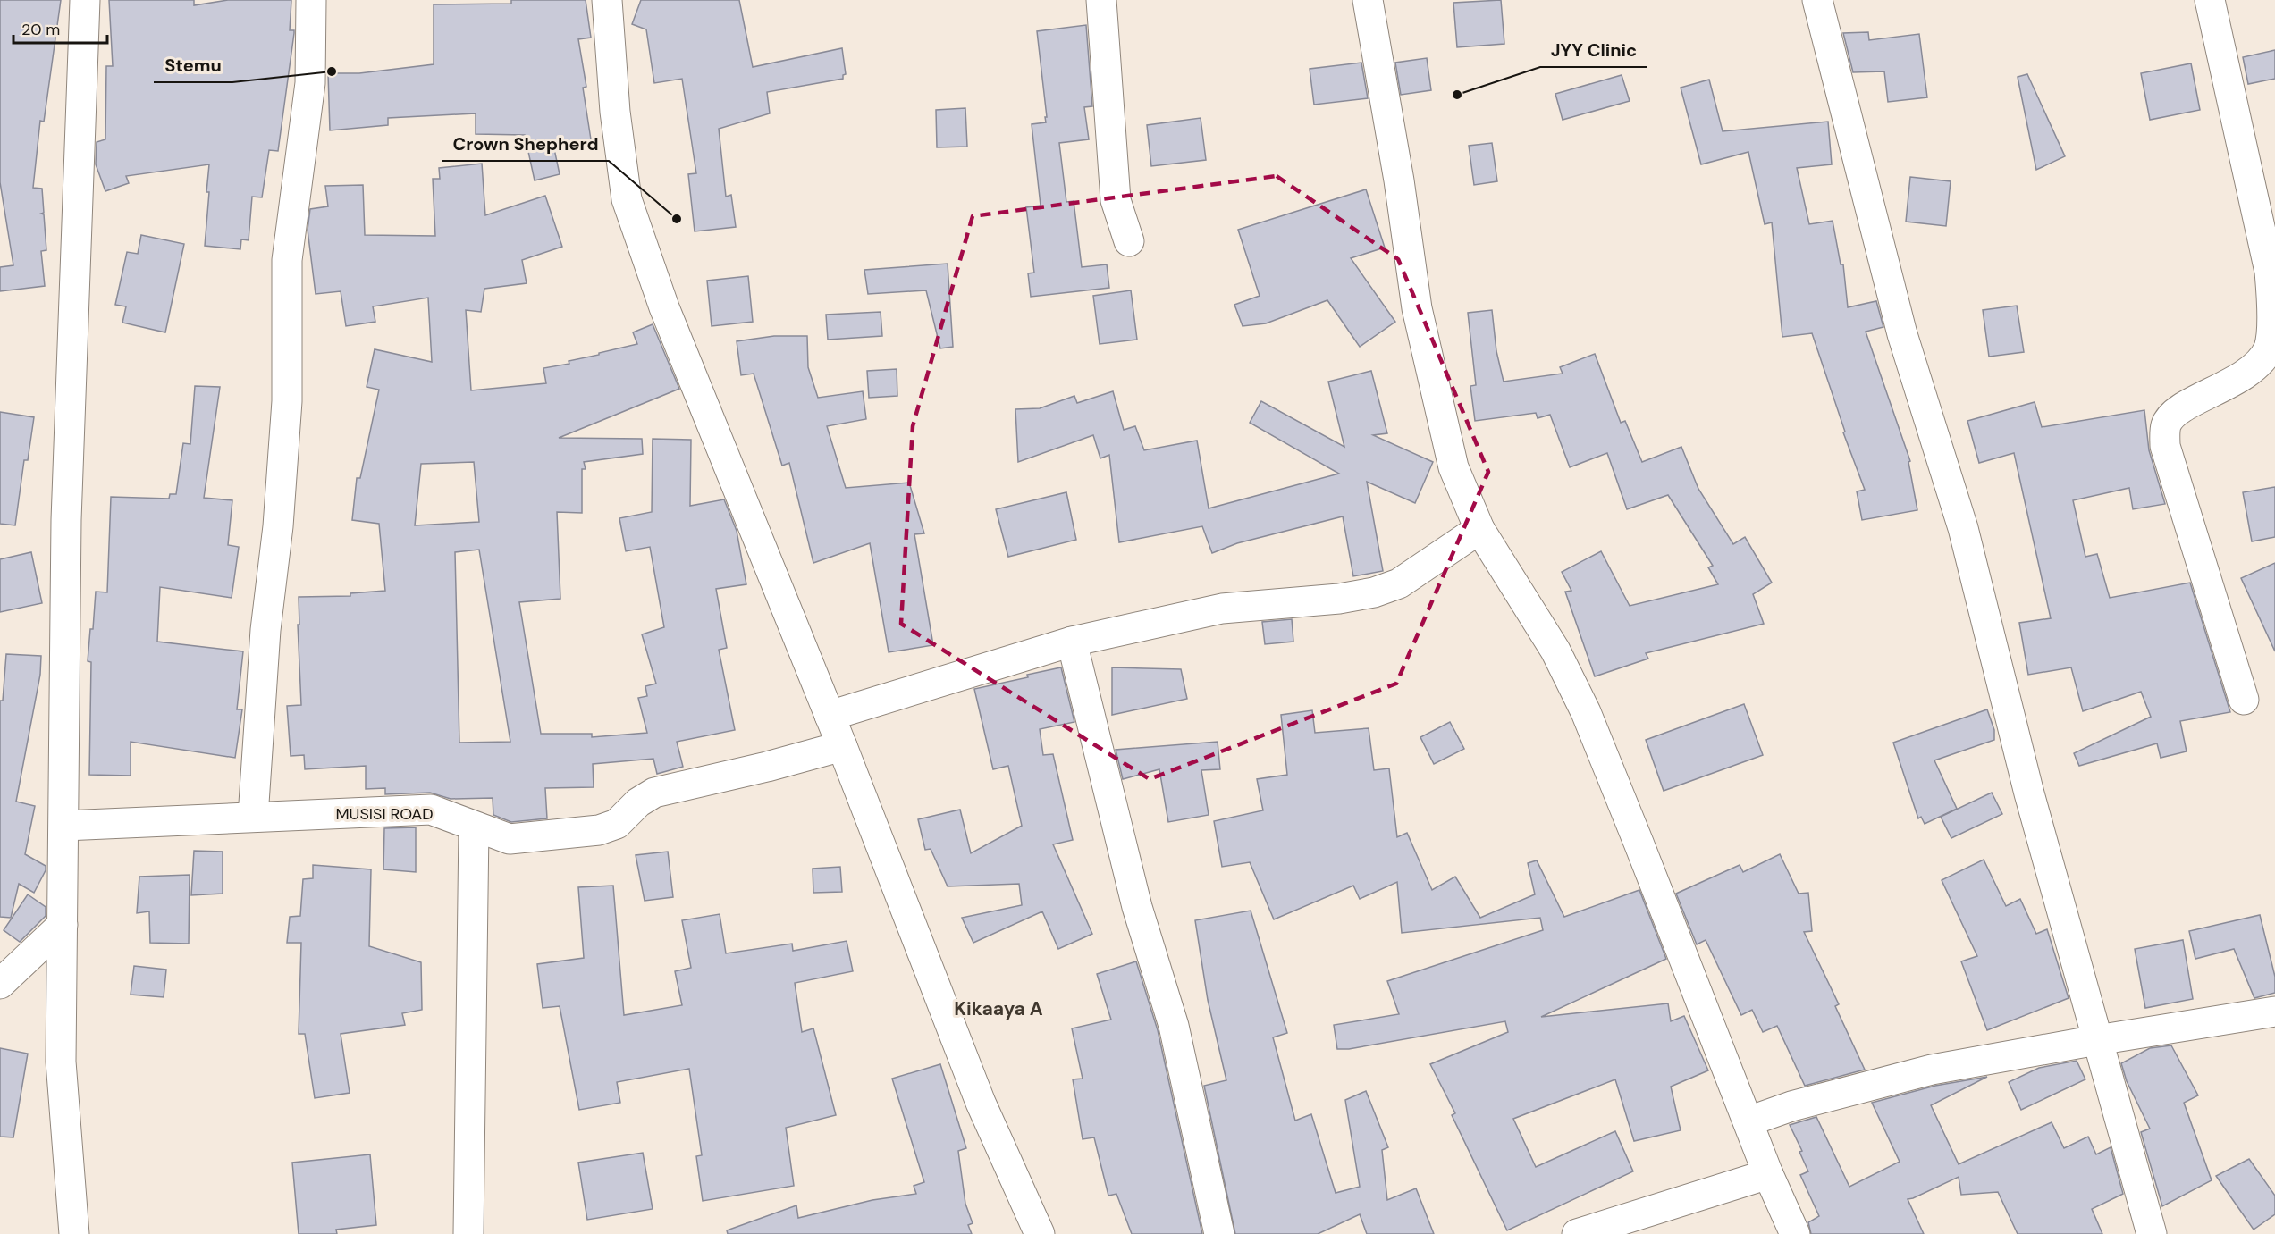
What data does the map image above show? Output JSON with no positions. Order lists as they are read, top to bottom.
{
  "streets": {
    "street": ["MUSISI ROAD"]
  },
  "districts": ["Kikaaya A"],
  "places": ["Stemu", "JYY Clinic", "Crown Shepherd"],
  "scale_bar": "20 m"
}
